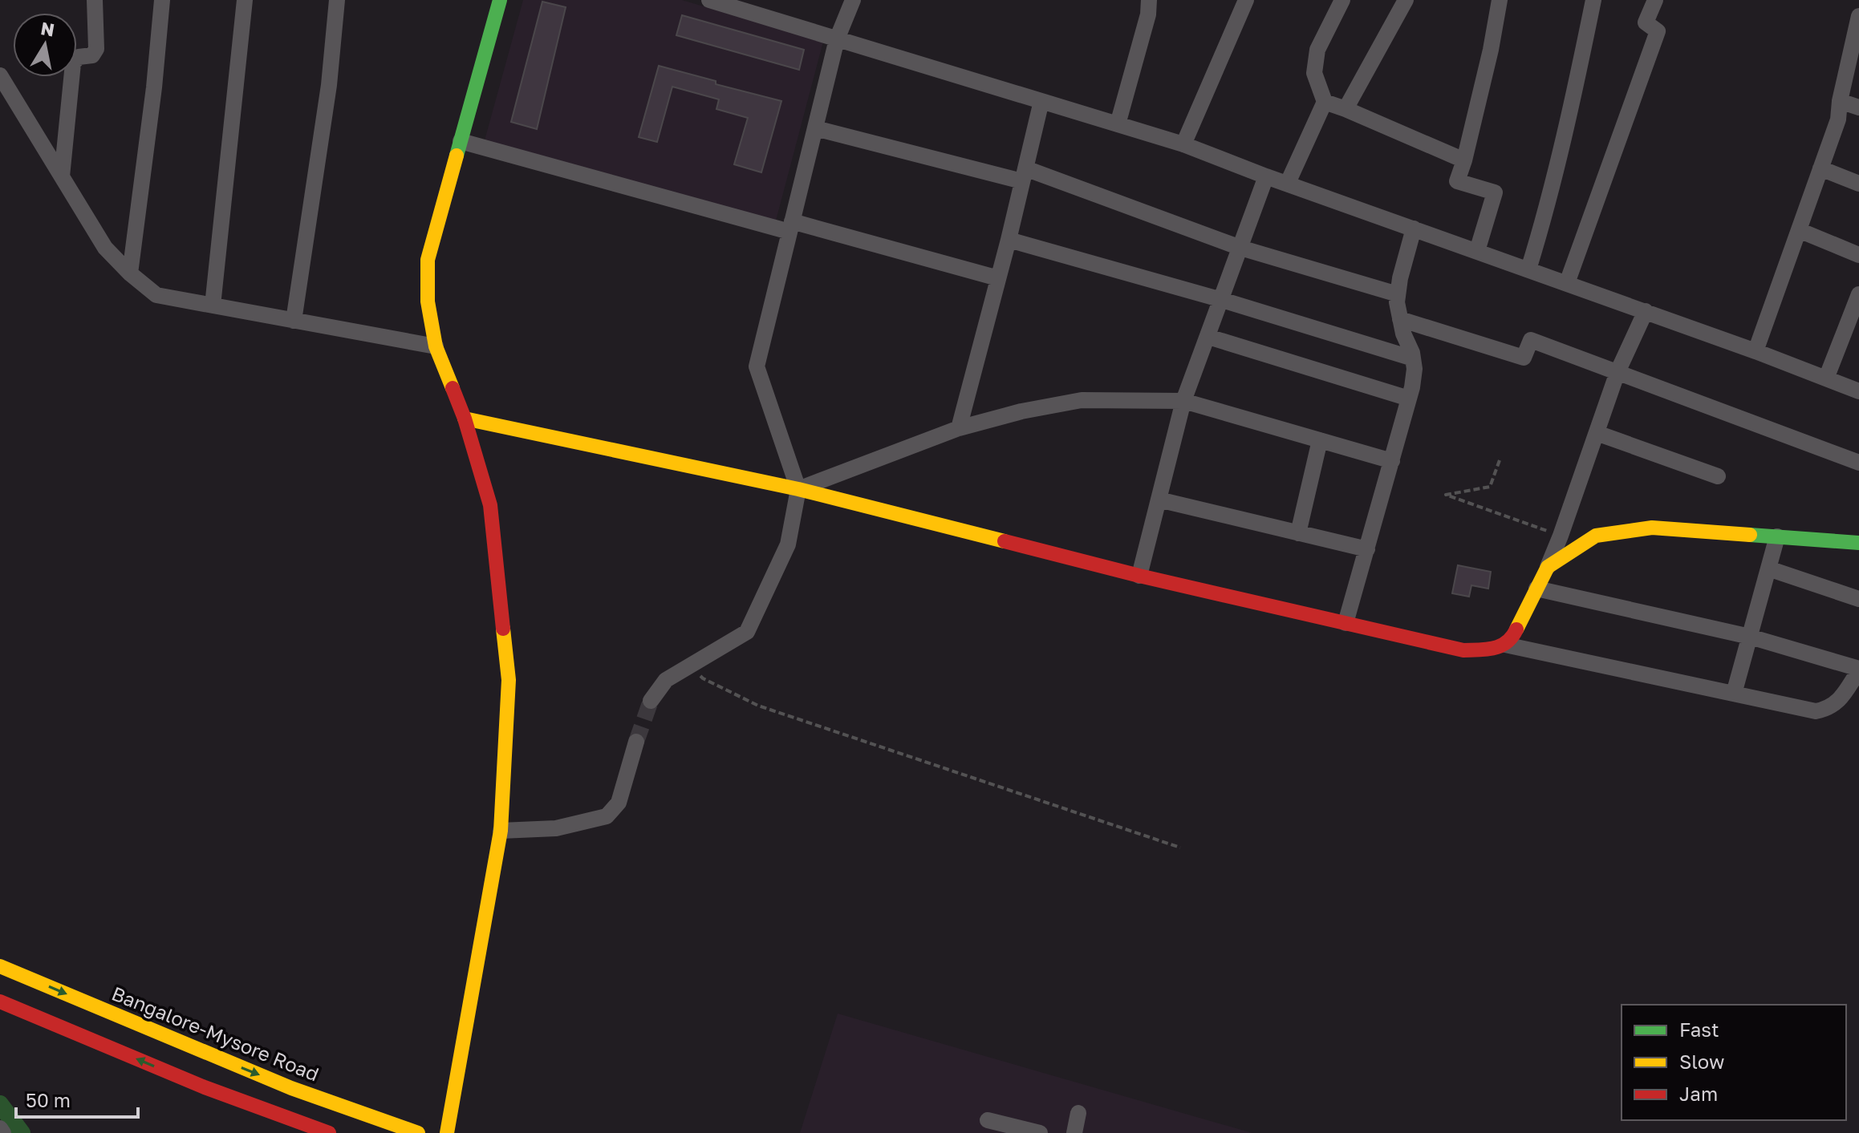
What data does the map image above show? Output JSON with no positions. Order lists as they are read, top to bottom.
{
  "streets": {
    "main road": ["Bangalore-Mysore Road"]
  },
  "legend": ["Fast", "Slow", "Jam"],
  "scale_bar": "50 m",
  "north": "top"
}
